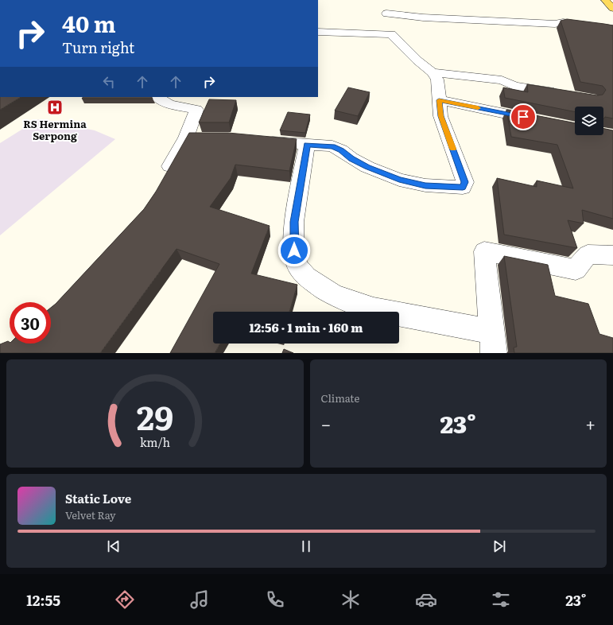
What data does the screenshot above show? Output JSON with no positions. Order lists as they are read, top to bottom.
{
  "places": {
    "hospital": ["RS Hermina Serpong"]
  },
  "page": {
    "turn": ["40 m", "Turn right"],
    "limit": "30",
    "trip": "12:56 · 1 min · 160 m",
    "tile": "Climate",
    "heat": ["−", "23°", "+"],
    "song": ["Static Love", "Velvet Ray"],
    "tabs": ["12:55", "23°"],
    "gauge": ["29", "km/h"]
  }
}
